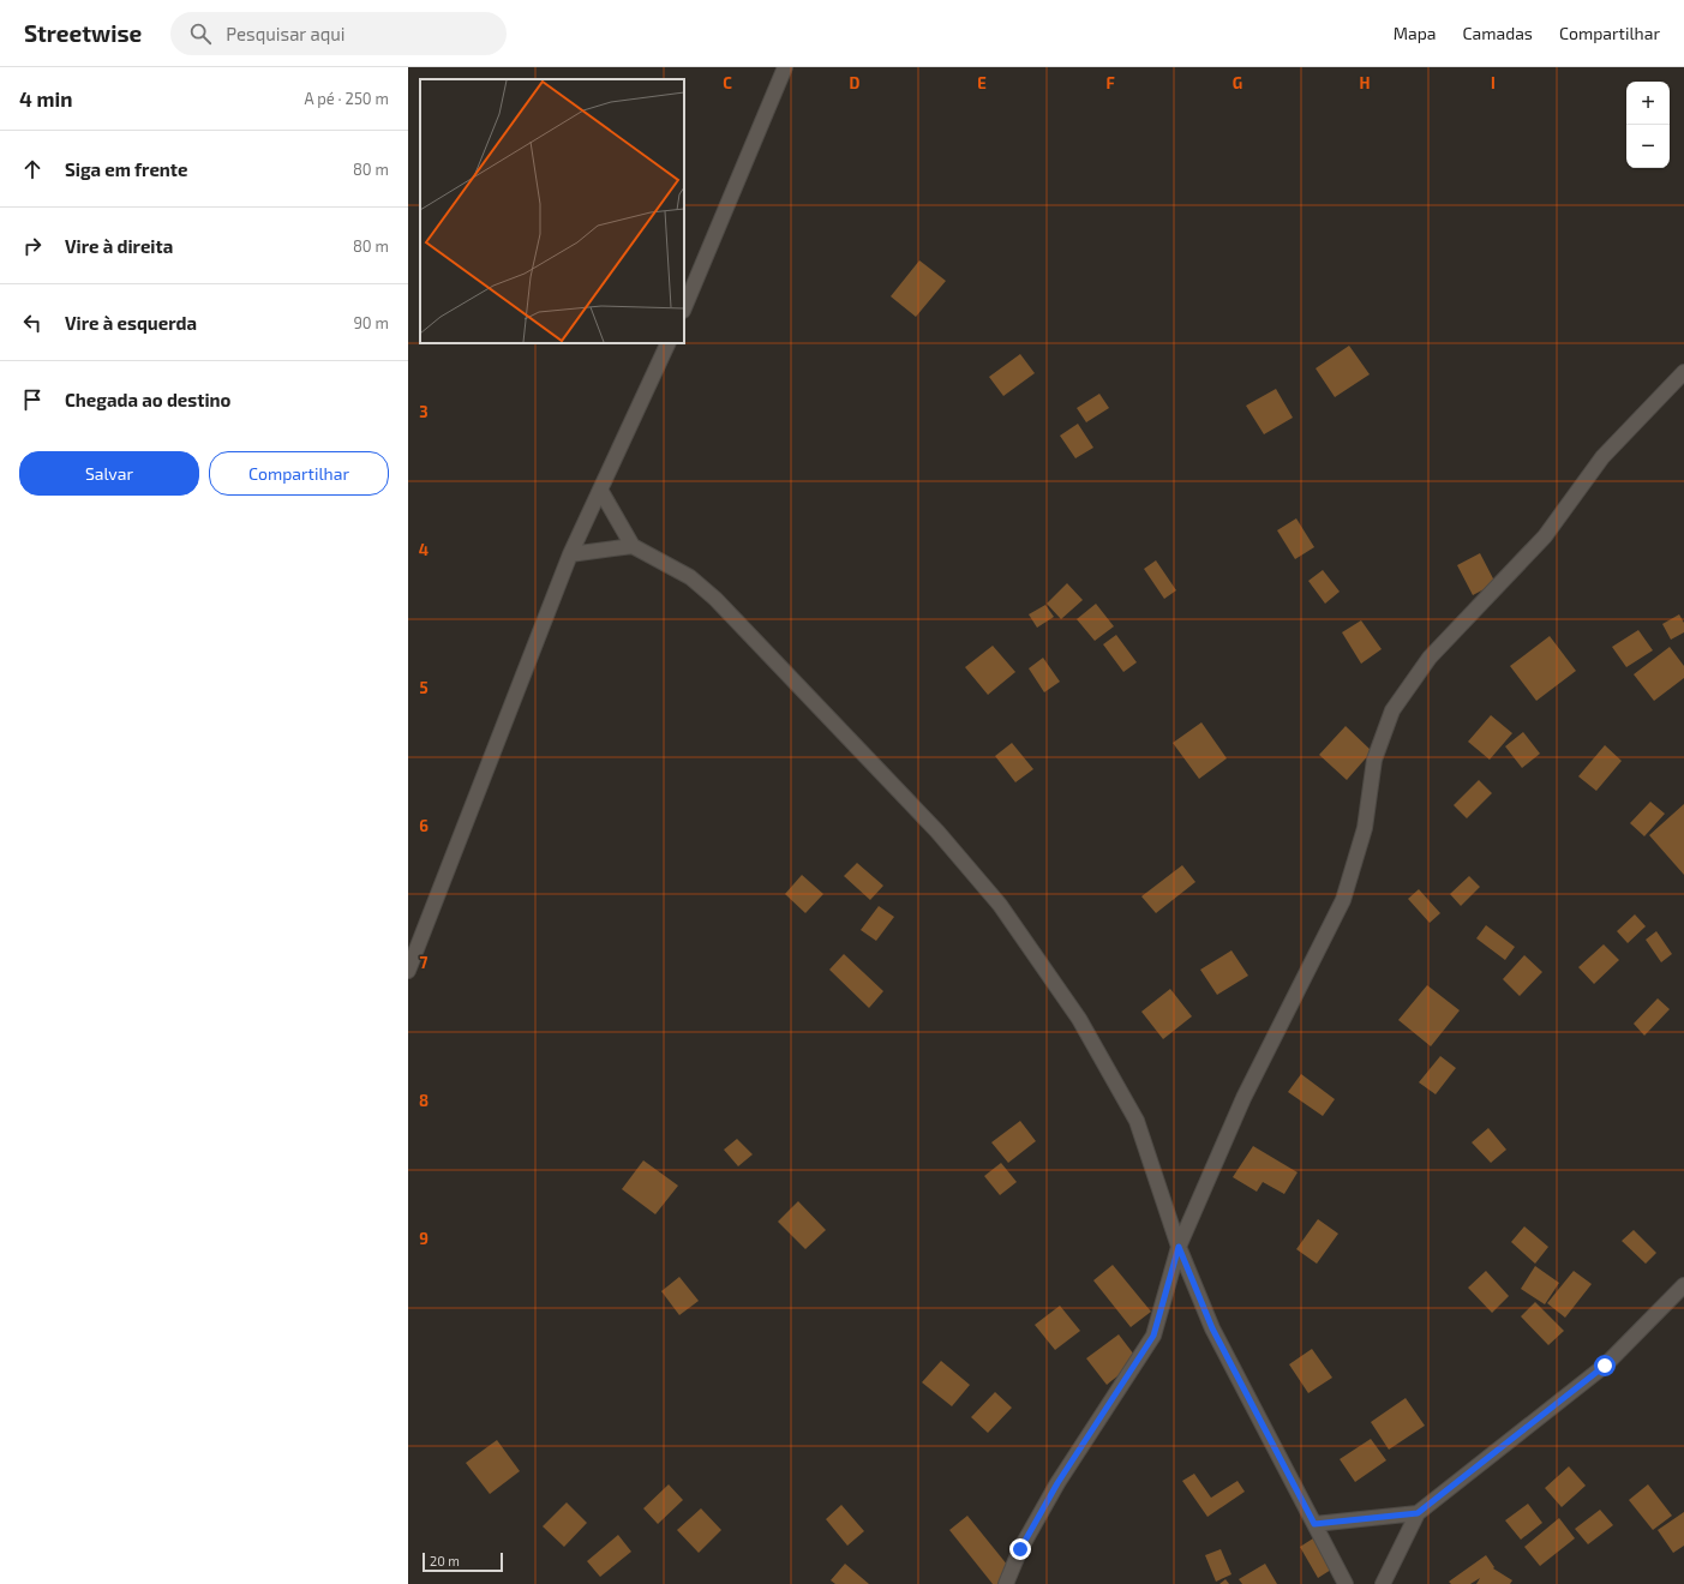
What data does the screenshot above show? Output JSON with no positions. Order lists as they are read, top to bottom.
{
  "scale_bar": "20 m",
  "page": {
    "header": "Streetwise",
    "search": "Pesquisar aqui",
    "nav": ["Mapa", "Camadas", "Compartilhar"],
    "heading": ["4 min", "A pé · 250 m"],
    "map_buttons": ["+", "−"],
    "list": [
      ["Siga em frente", "80 m"],
      ["Vire à direita", "80 m"],
      ["Vire à esquerda", "90 m"],
      "Chegada ao destino"
    ],
    "buttons": ["Salvar", "Compartilhar"],
    "scale": "20 m"
  },
  "grid": {
    "columns": [
      "C",
      "D",
      "E",
      "F",
      "G",
      "H",
      "I"
    ],
    "rows": [
      "3",
      "4",
      "5",
      "6",
      "7",
      "8",
      "9"
    ]
  }
}
